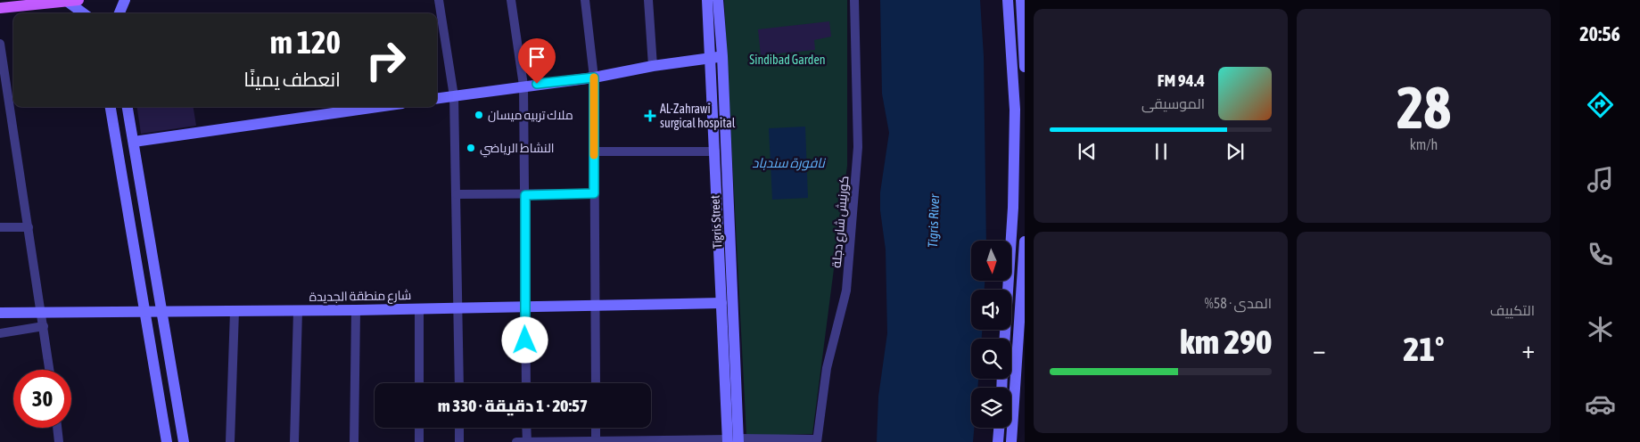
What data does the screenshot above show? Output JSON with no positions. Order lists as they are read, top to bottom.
{
  "streets": {
    "street": ["Tigris Street", "كورنيش شارع دجلة", "شارع منطقة الجديدة"]
  },
  "crossings": [
    ["Tigris Street", "شارع منطقة الجديدة"]
  ],
  "water": ["نافورة سندباد", "Tigris River"],
  "parks": ["Sindibad Garden"],
  "places": {
    "other": ["ملاك تربيه ميسان", "النشاط الرياضي"],
    "health": ["AL-Zahrawi surgical hospital"]
  },
  "north": "bottom",
  "page": {
    "tabs": "20:56",
    "tile": [
      ["28", "km/h"],
      "التكييف",
      ["المدى · 58%", "290 km"]
    ],
    "turn": ["120 m", "انعطف يمينًا"],
    "song": ["94.4 FM", "الموسيقى"],
    "heat": ["−", "21°", "+"],
    "limit": "30",
    "trip": "20:57 · 1 دقيقة · 330 m"
  }
}
